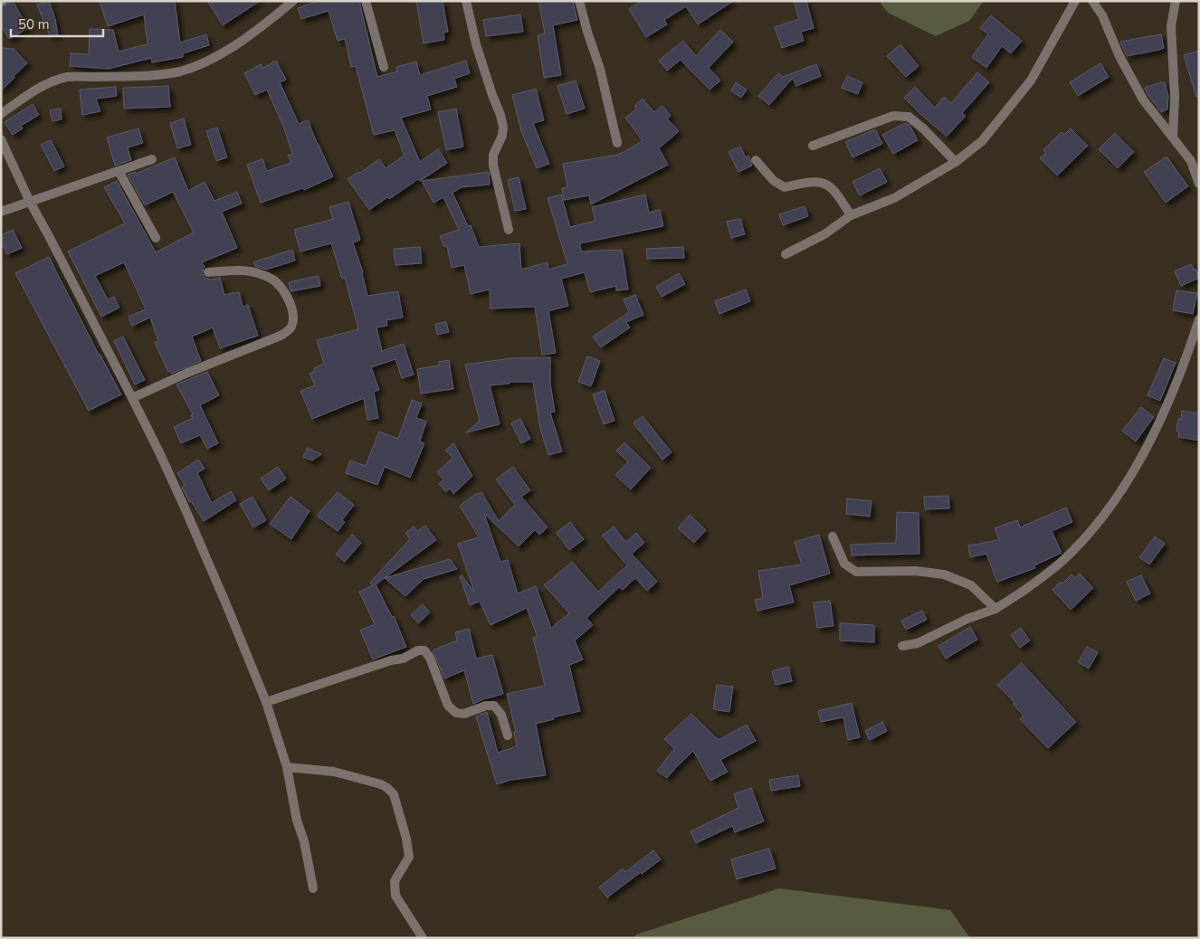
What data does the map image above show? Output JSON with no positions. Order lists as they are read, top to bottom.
{
  "scale_bar": "50 m"
}
